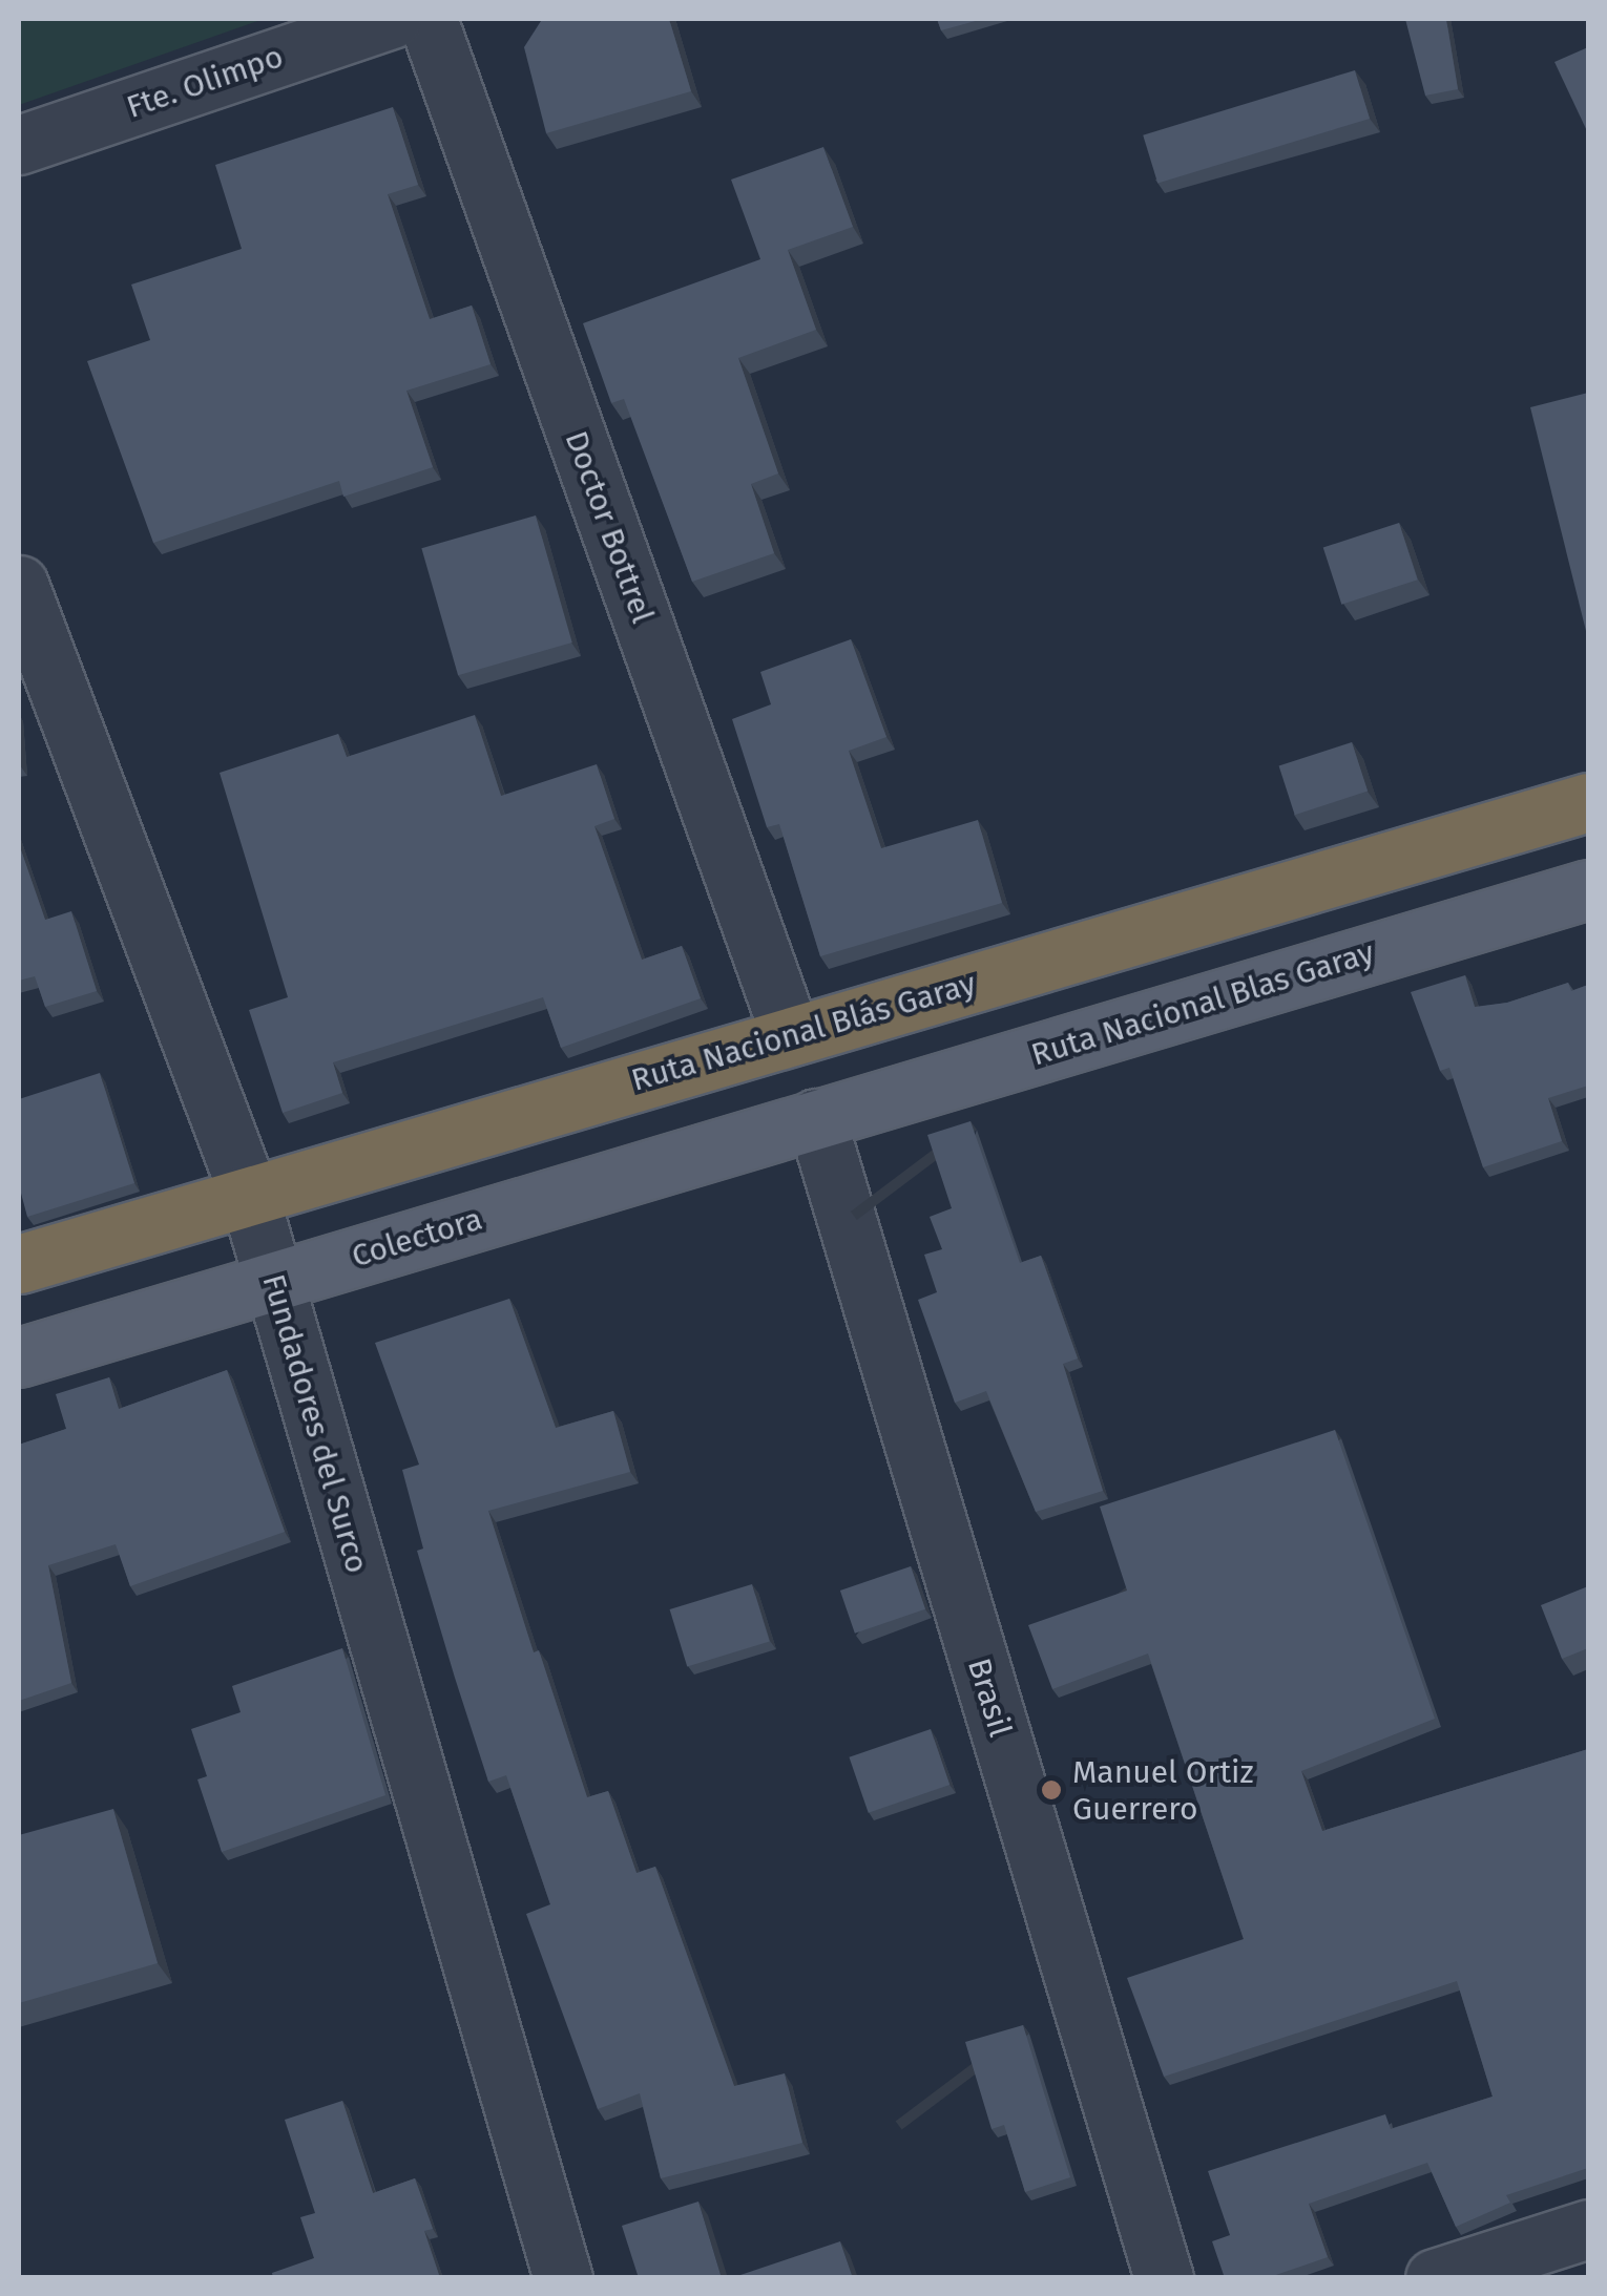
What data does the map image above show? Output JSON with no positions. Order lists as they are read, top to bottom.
{
  "streets": {
    "highway": ["Ruta Nacional Blás Garay"],
    "main road": ["Ruta Nacional Blas Garay", "Colectora"],
    "street": [
      "Fte. Olimpo",
      "Doctor Bottrel",
      "Fundadores del Surco",
      "Brasil"
    ]
  },
  "crossings": [
    ["Doctor Bottrel", "Ruta Nacional Blás Garay"],
    ["Ruta Nacional Blas Garay", "Colectora"],
    ["Ruta Nacional Blas Garay", "Brasil"],
    ["Ruta Nacional Blás Garay", "Fundadores del Surco"],
    ["Colectora", "Fundadores del Surco"],
    ["Colectora", "Brasil"]
  ],
  "places": ["Manuel Ortiz Guerrero"]
}
